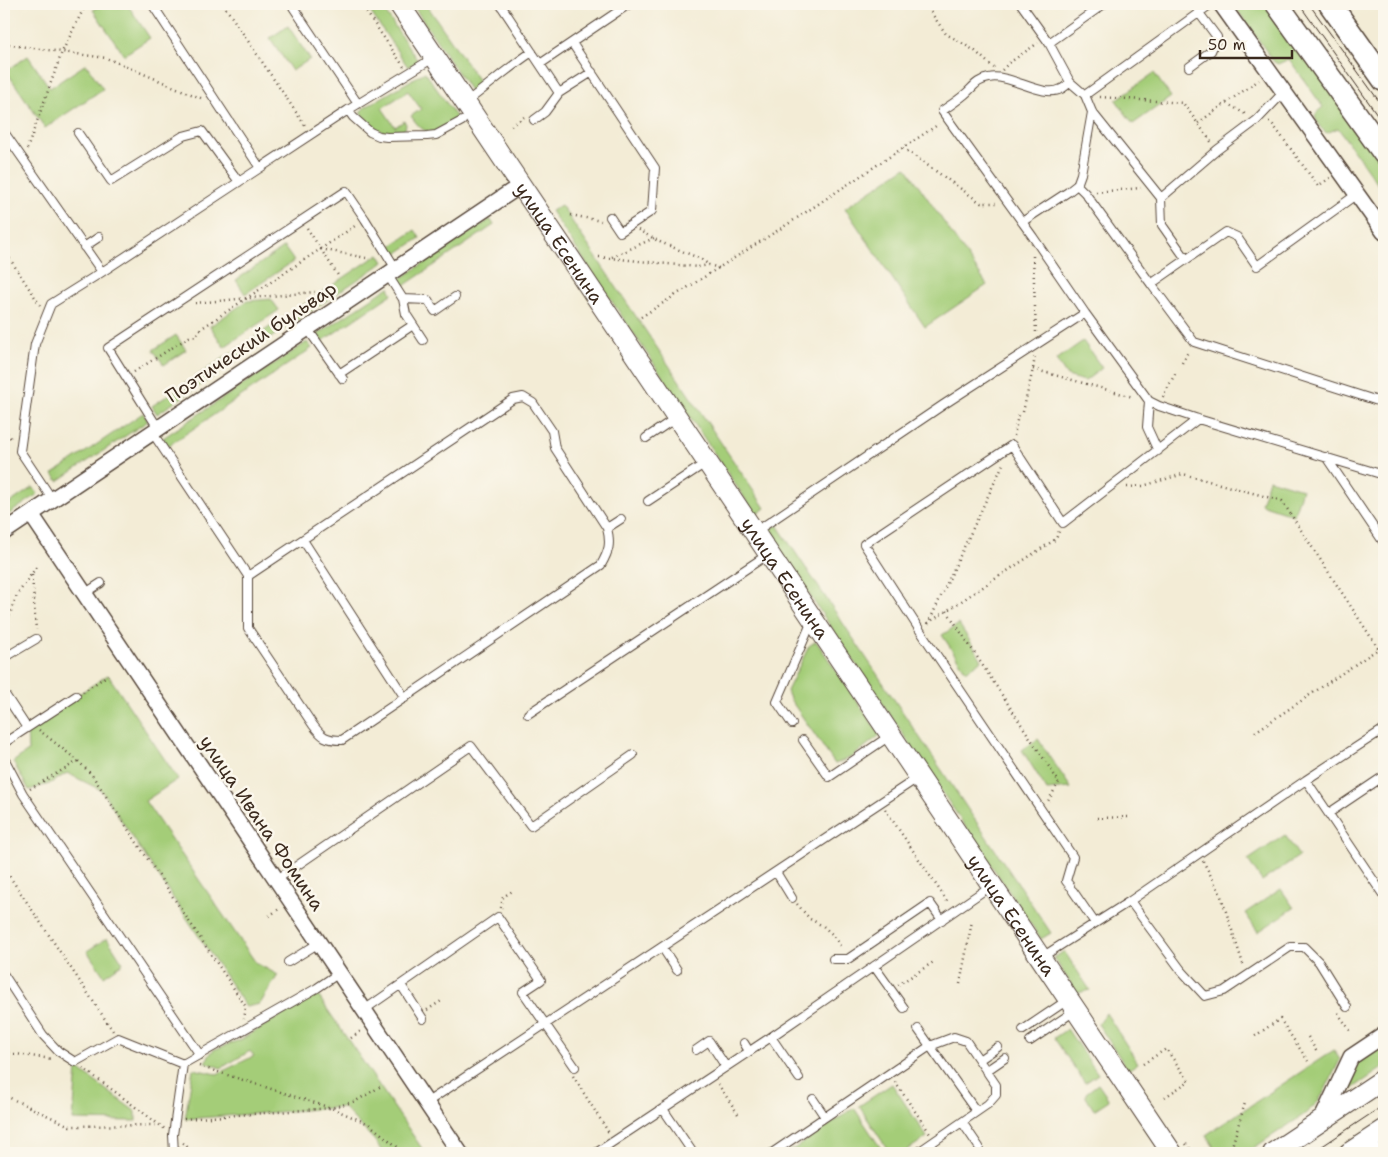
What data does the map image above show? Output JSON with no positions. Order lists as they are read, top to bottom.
{
  "streets": {
    "street": ["улица Есенина", "Поэтический бульвар", "улица Ивана Фомина"]
  },
  "crossings": [
    ["улица Есенина", "Поэтический бульвар"],
    ["Поэтический бульвар", "улица Ивана Фомина"]
  ],
  "scale_bar": "50 m"
}
